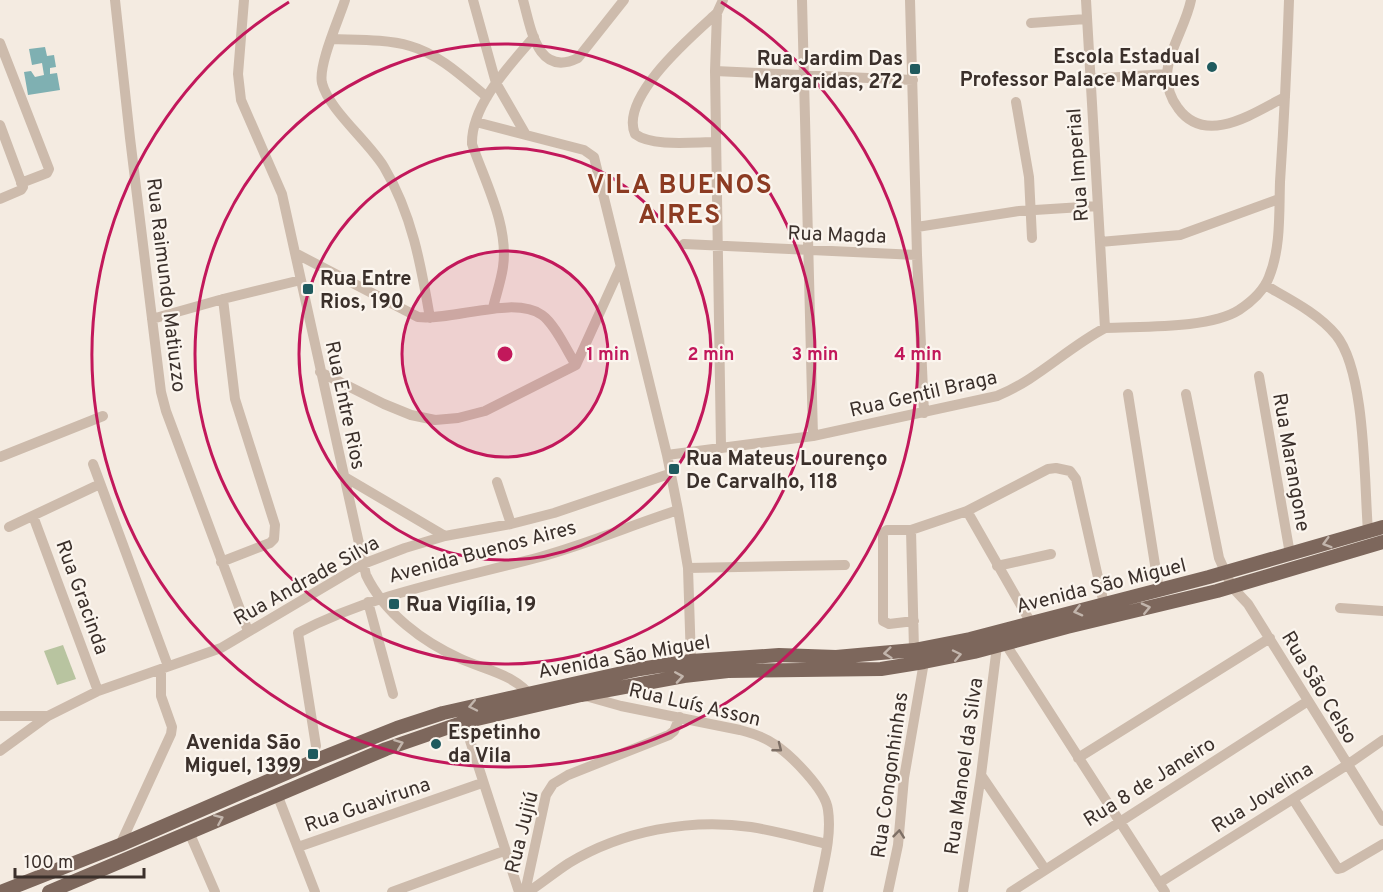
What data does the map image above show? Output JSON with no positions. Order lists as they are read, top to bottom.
{
  "streets": {
    "main road": ["Avenida São Miguel"],
    "street": [
      "Rua Imperial",
      "Rua Magda",
      "Rua Raimundo Matiuzzo",
      "Rua Gentil Braga",
      "Rua Entre Rios",
      "Rua Marangone",
      "Avenida Buenos Aires",
      "Rua Andrade Silva",
      "Rua Gracinda",
      "Rua São Celso",
      "Rua Luís Asson",
      "Rua Manoel da Silva",
      "Rua Congonhinhas",
      "Rua 8 de Janeiro",
      "Rua Jovelina",
      "Rua Guaviruna",
      "Rua Jujiú"
    ]
  },
  "crossings": [
    ["Rua Imperial", "Rua Gentil Braga"],
    ["Rua Raimundo Matiuzzo", "Rua Andrade Silva"],
    ["Rua Entre Rios", "Avenida Buenos Aires"],
    ["Rua Entre Rios", "Rua Andrade Silva"],
    ["Rua Entre Rios", "Avenida São Miguel"],
    ["Rua Marangone", "Avenida São Miguel"],
    ["Rua Andrade Silva", "Rua Gracinda"],
    ["Avenida São Miguel", "Rua São Celso"],
    ["Avenida São Miguel", "Rua Luís Asson"],
    ["Avenida São Miguel", "Rua Manoel da Silva"],
    ["Avenida São Miguel", "Rua Congonhinhas"],
    ["Rua São Celso", "Rua 8 de Janeiro"],
    ["Rua São Celso", "Rua Jovelina"],
    ["Rua Luís Asson", "Rua Jujiú"]
  ],
  "one_way": ["Rua Luís Asson", "Rua Congonhinhas"],
  "districts": ["VILA BUENOS AIRES"],
  "places": {
    "other": ["Escola Estadual Professor Palace Marques", "Espetinho da Vila"],
    "transit": [
      "Rua Jardim Das Margaridas, 272",
      "Rua Entre Rios, 190",
      "Rua Mateus Lourenço De Carvalho, 118",
      "Rua Vigília, 19",
      "Avenida São Miguel, 1399"
    ]
  },
  "scale_bar": "100 m",
  "rings": [
    "1 min",
    "2 min",
    "3 min",
    "4 min"
  ]
}
